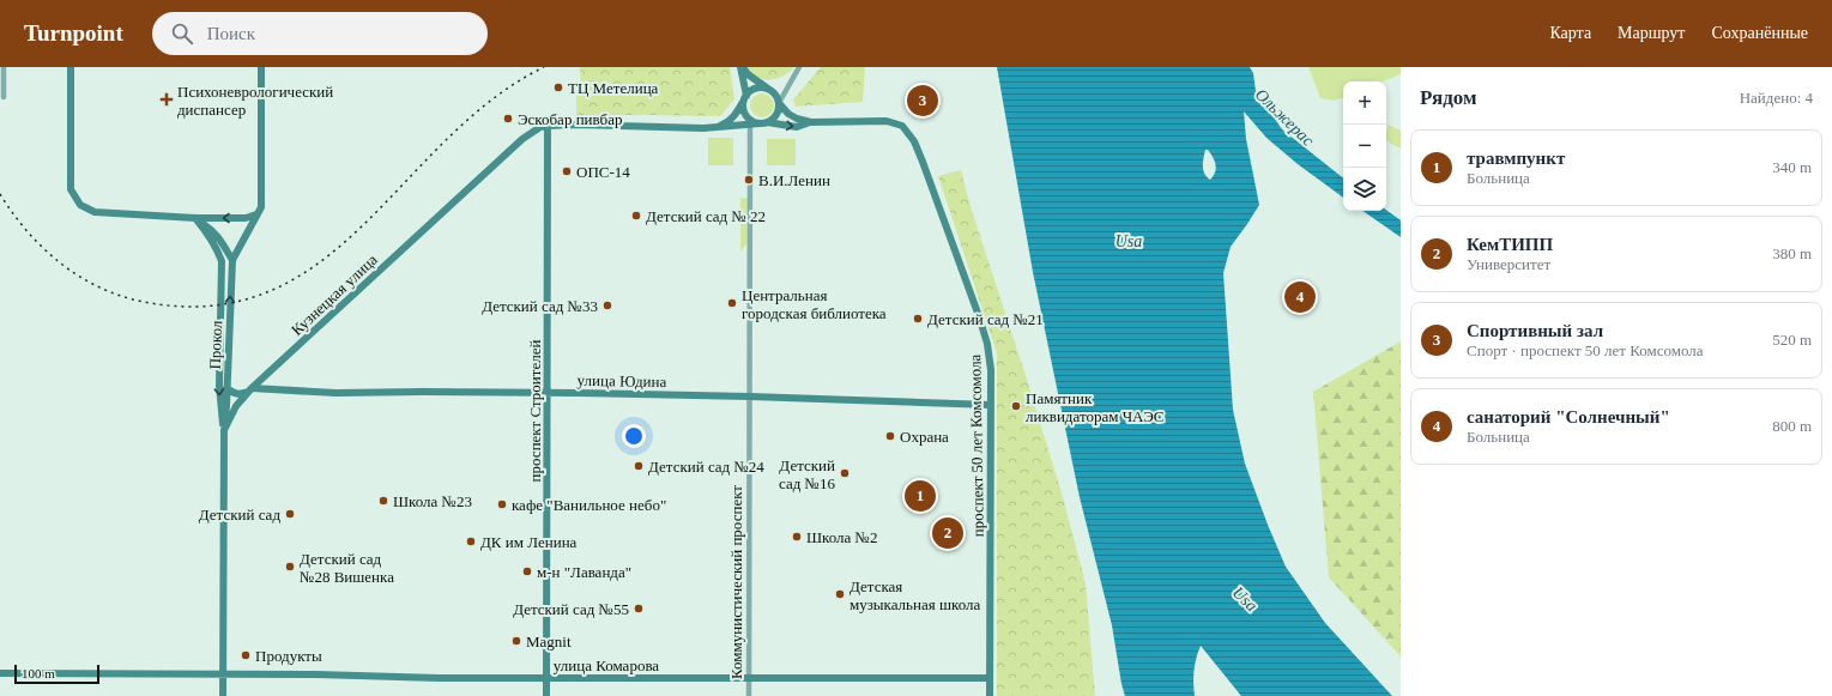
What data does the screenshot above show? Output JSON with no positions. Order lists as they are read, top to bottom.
{
  "streets": {
    "main road": [
      "Кузнецкая улица",
      "Прокол",
      "улица Юдина",
      "проспект Строителей",
      "проспект 50 лет Комсомола",
      "улица Комарова"
    ],
    "street": ["Коммунистический проспект"]
  },
  "crossings": [
    ["Кузнецкая улица", "Прокол"],
    ["Кузнецкая улица", "улица Юдина"],
    ["Кузнецкая улица", "проспект Строителей"],
    ["Кузнецкая улица", "проспект 50 лет Комсомола"],
    ["Кузнецкая улица", "Коммунистический проспект"],
    ["Кузнецкая улица", "улица Комарова"],
    ["Прокол", "улица Юдина"],
    ["улица Юдина", "проспект Строителей"],
    ["улица Юдина", "проспект 50 лет Комсомола"],
    ["улица Юдина", "Коммунистический проспект"],
    ["проспект Строителей", "улица Комарова"],
    ["проспект 50 лет Комсомола", "улица Комарова"],
    ["Коммунистический проспект", "улица Комарова"]
  ],
  "water": ["Ольжерас", "Usa"],
  "places": {
    "other": [
      "ТЦ Метелица",
      "Эскобар пивбар",
      "ОПС-14",
      "В.И.Ленин",
      "Детский сад № 22",
      "Центральная городская библиотека",
      "Детский сад №33",
      "Детский сад №21",
      "Памятник ликвидаторам ЧАЭС",
      "Охрана",
      "Детский сад №24",
      "Детский сад №16",
      "Школа №23",
      "кафе \"Ванильное небо\"",
      "Детский сад",
      "Школа №2",
      "ДК им Ленина",
      "Детский сад №28 Вишенка",
      "м-н \"Лаванда\"",
      "Детская музыкальная школа",
      "Детский сад №55",
      "Magnit",
      "Продукты"
    ],
    "health": ["Психоневрологический диспансер"]
  },
  "scale_bar": "100 m",
  "page": {
    "header": "Turnpoint",
    "search": "Поиск",
    "nav": ["Карта", "Маршрут", "Сохранённые"],
    "heading": ["Рядом", "Найдено: 4"],
    "map_buttons": ["+", "−"],
    "pins": [
      "3",
      "4",
      "1",
      "2"
    ],
    "list": [
      {
        "mark": "1",
        "name": "травмпункт",
        "note": "Больница",
        "value": "340 m"
      },
      {
        "mark": "2",
        "name": "КемТИПП",
        "note": "Университет",
        "value": "380 m"
      },
      {
        "mark": "3",
        "name": "Спортивный зал",
        "note": "Спорт · проспект 50 лет Комсомола",
        "value": "520 m"
      },
      {
        "mark": "4",
        "name": "санаторий \"Солнечный\"",
        "note": "Больница",
        "value": "800 m"
      }
    ],
    "scale": "100 m"
  }
}
